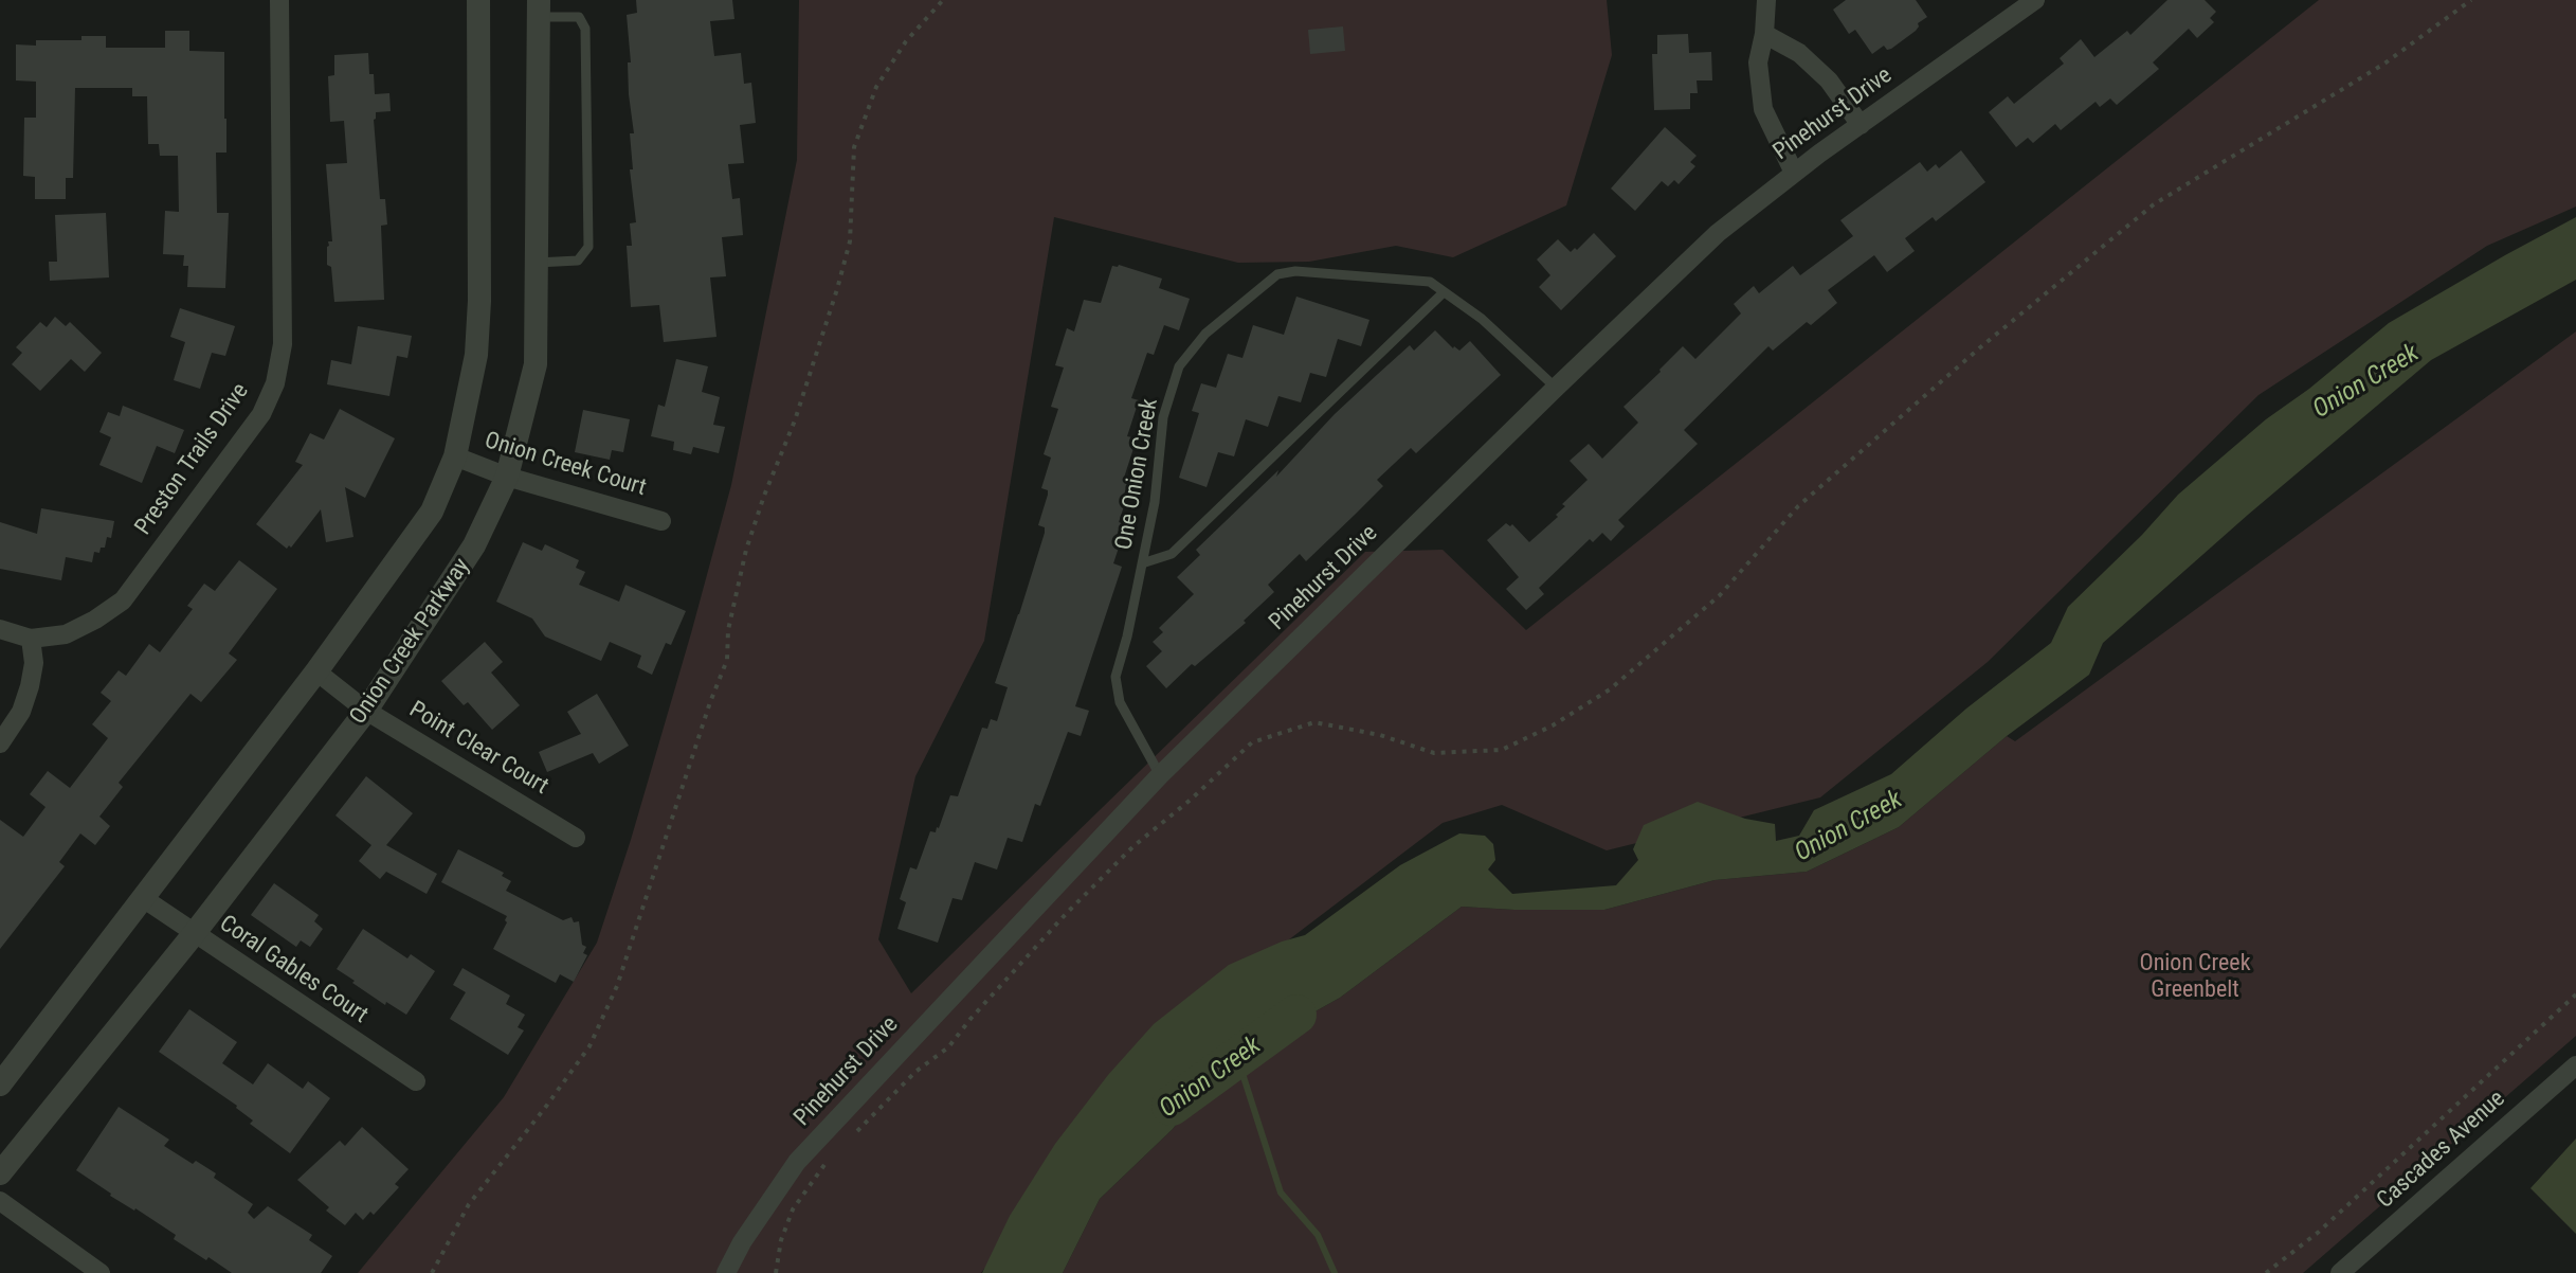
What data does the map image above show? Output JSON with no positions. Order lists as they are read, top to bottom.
{
  "streets": {
    "street": [
      "Pinehurst Drive",
      "Preston Trails Drive",
      "Onion Creek Court",
      "Onion Creek Parkway",
      "Point Clear Court",
      "Coral Gables Court",
      "Cascades Avenue"
    ],
    "lane": ["One Onion Creek"]
  },
  "crossings": [
    ["Pinehurst Drive", "One Onion Creek"],
    ["Onion Creek Court", "Onion Creek Parkway"],
    ["Onion Creek Parkway", "Point Clear Court"],
    ["Onion Creek Parkway", "Coral Gables Court"]
  ],
  "water": ["Onion Creek"],
  "parks": ["Onion Creek Greenbelt"]
}
